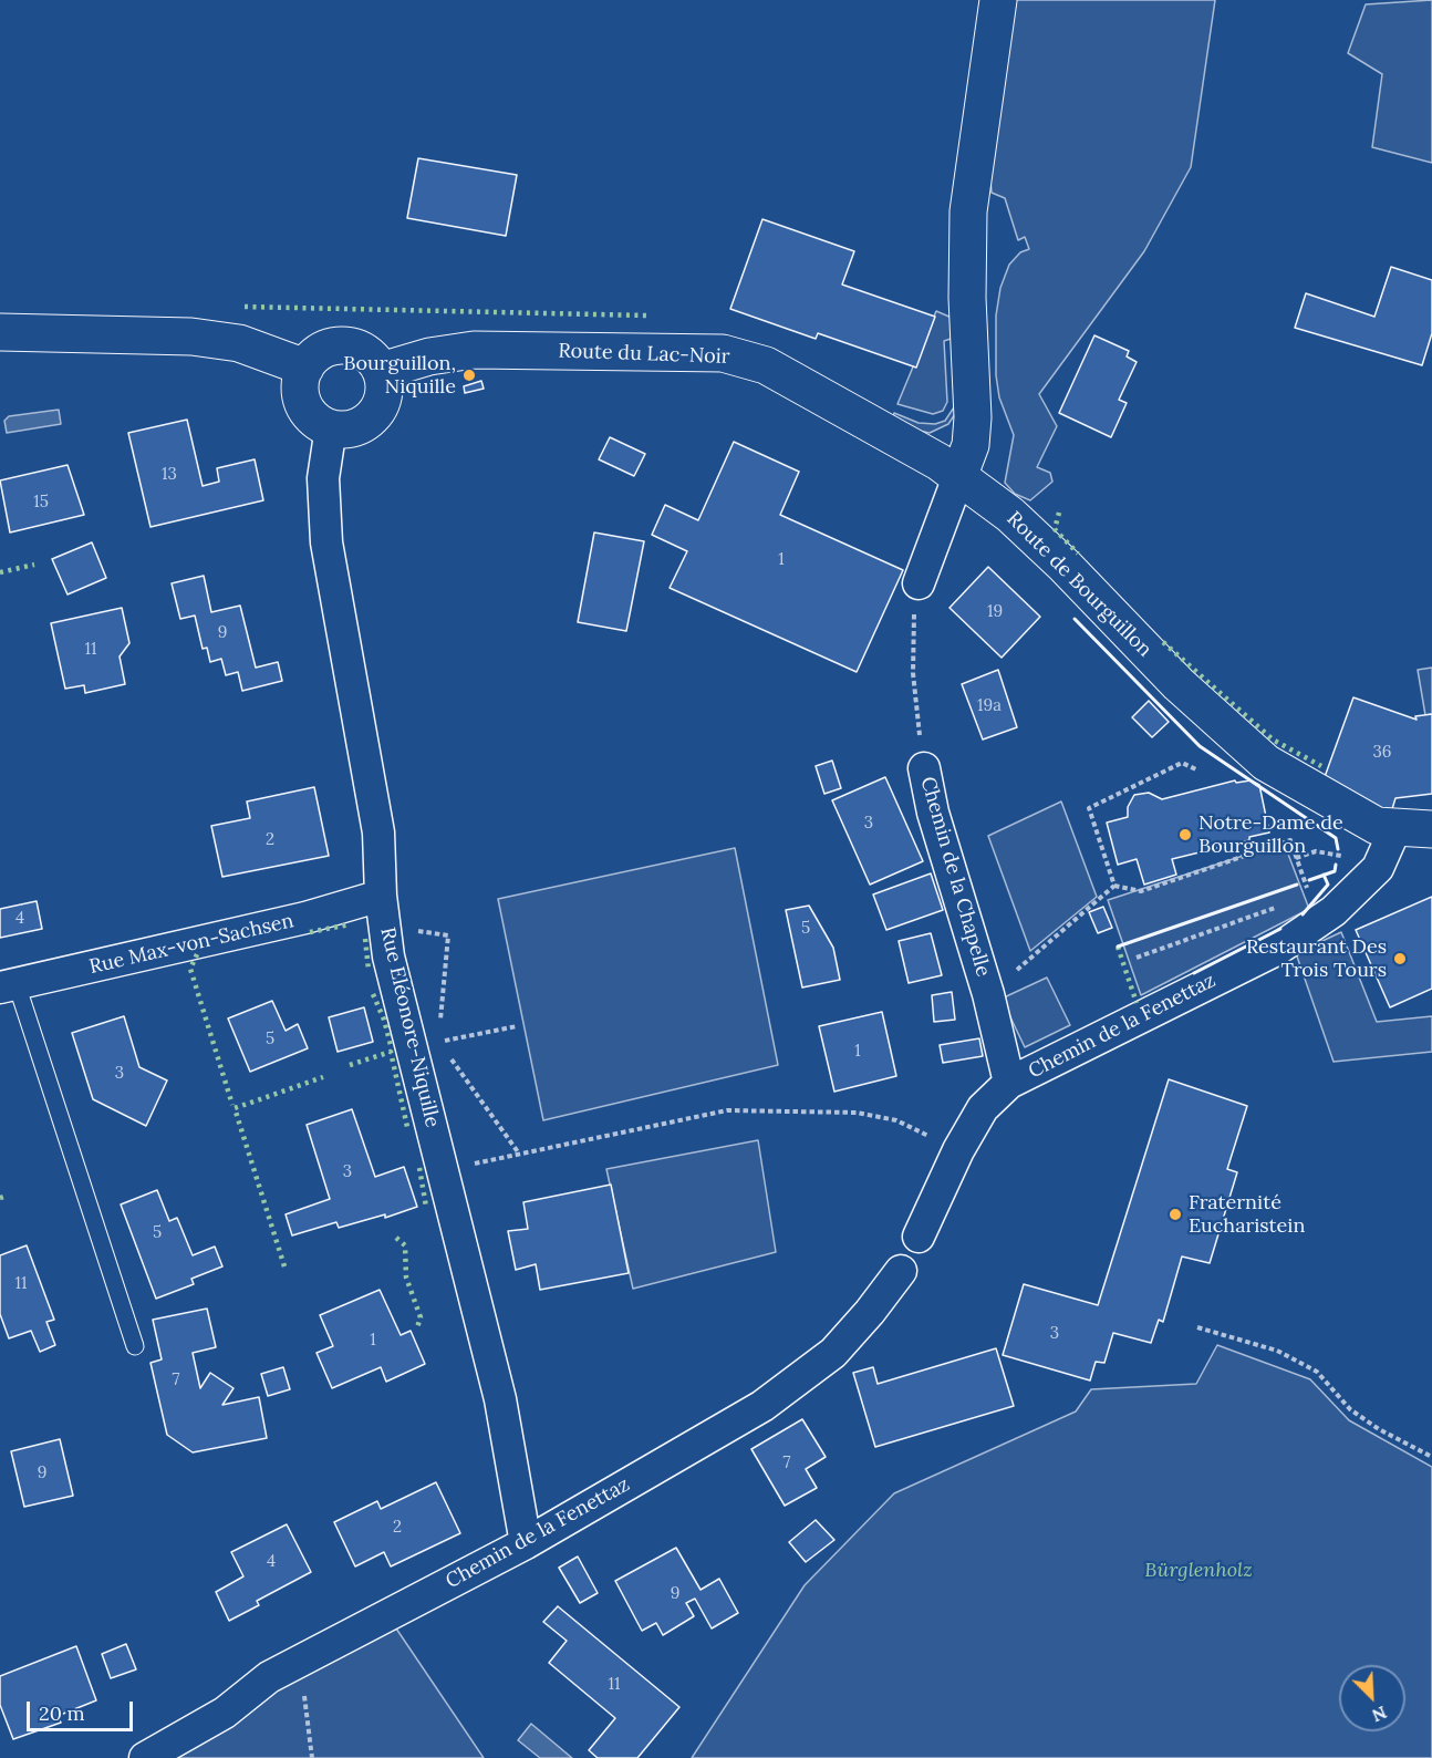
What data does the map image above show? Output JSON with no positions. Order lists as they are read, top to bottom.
{
  "streets": {
    "main road": ["Route du Lac-Noir", "Route de Bourguillon"],
    "street": [
      "Chemin de la Chapelle",
      "Rue Max-von-Sachsen",
      "Chemin de la Fenettaz",
      "Rue Eléonore-Niquille"
    ]
  },
  "crossings": [
    ["Route du Lac-Noir", "Route de Bourguillon"],
    ["Route du Lac-Noir", "Rue Eléonore-Niquille"],
    ["Route de Bourguillon", "Chemin de la Fenettaz"],
    ["Chemin de la Chapelle", "Chemin de la Fenettaz"],
    ["Rue Max-von-Sachsen", "Rue Eléonore-Niquille"],
    ["Chemin de la Fenettaz", "Rue Eléonore-Niquille"]
  ],
  "parks": ["Bürglenholz"],
  "places": [
    "Bourguillon, Niquille",
    "Notre-Dame de Bourguillon",
    "Restaurant Des Trois Tours",
    "Fraternité Eucharistein"
  ],
  "house_numbers": [
    "13",
    "15",
    "1",
    "19",
    "9",
    "11",
    "19a",
    "36",
    "3",
    "2",
    "4",
    "5",
    "5",
    "1",
    "3",
    "3",
    "5",
    "11",
    "3",
    "1",
    "7",
    "7",
    "9",
    "2",
    "4",
    "9",
    "11"
  ],
  "scale_bar": "20 m",
  "north": "bottom right"
}
